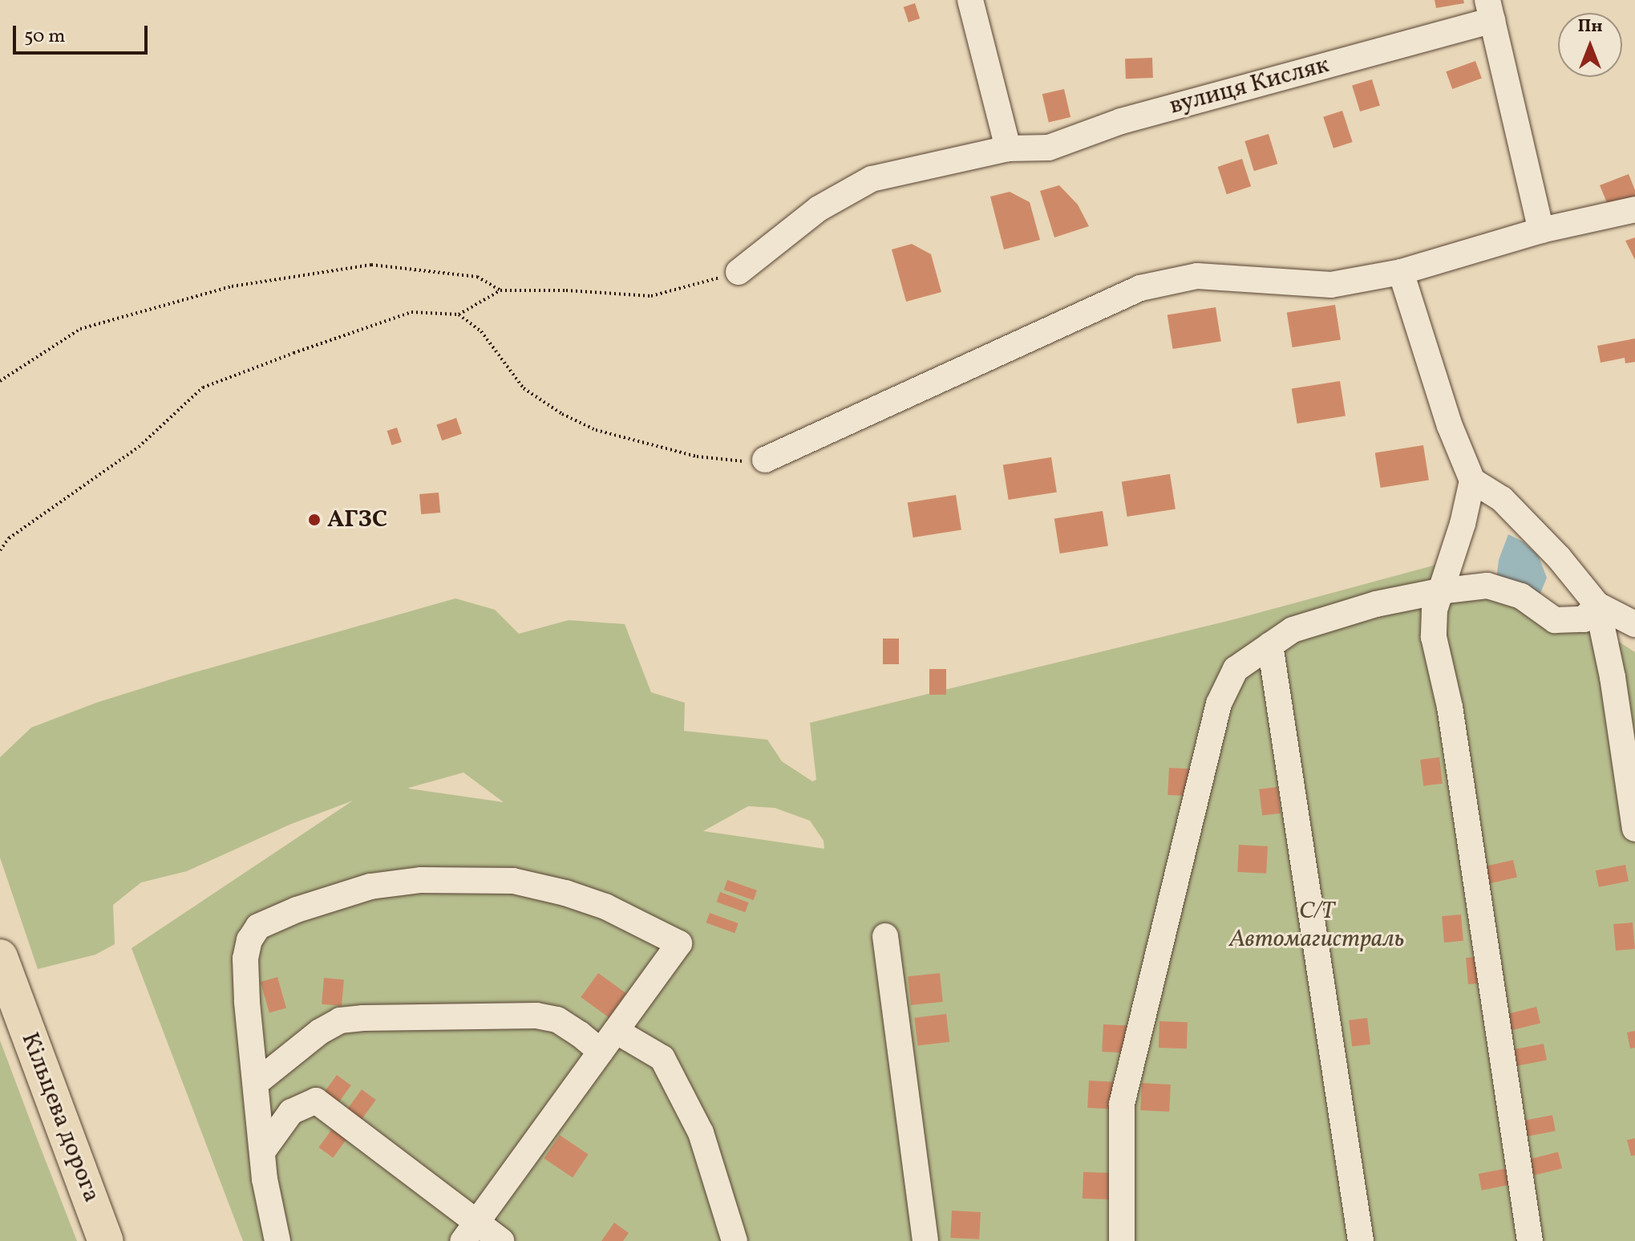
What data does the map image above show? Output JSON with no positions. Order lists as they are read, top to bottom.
{
  "streets": {
    "highway": ["Кільцева дорога"],
    "street": ["вулиця Кисляк"]
  },
  "parks": ["С/Т Автомагистраль"],
  "places": ["АГЗС"],
  "scale_bar": "50 m",
  "north": "top"
}
